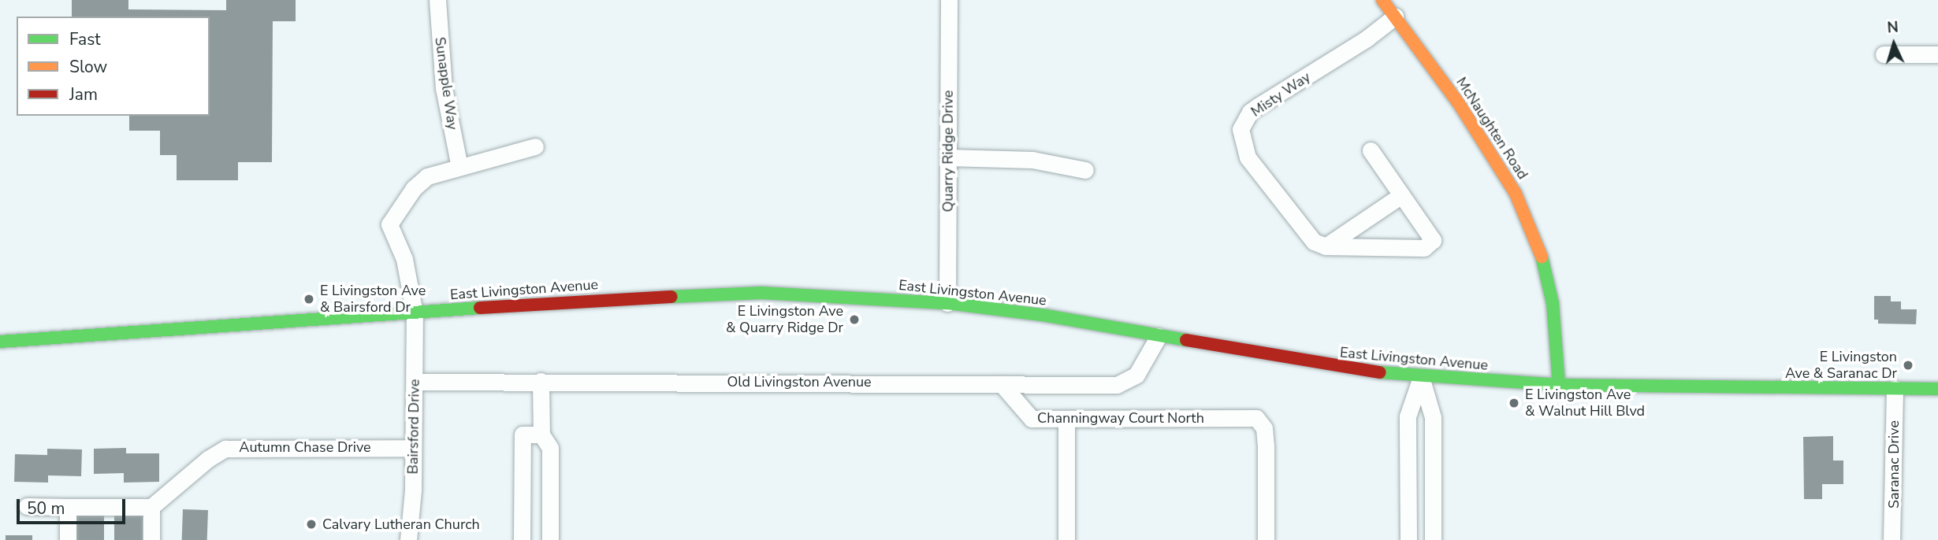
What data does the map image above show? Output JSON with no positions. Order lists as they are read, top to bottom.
{
  "streets": {
    "main road": ["McNaughten Road", "East Livingston Avenue"],
    "street": [
      "Sunapple Way",
      "Misty Way",
      "Quarry Ridge Drive",
      "Old Livingston Avenue",
      "Channingway Court North",
      "Bairsford Drive",
      "Autumn Chase Drive",
      "Saranac Drive"
    ]
  },
  "crossings": [
    ["Sunapple Way", "Bairsford Drive"],
    ["Misty Way", "McNaughten Road"],
    ["McNaughten Road", "East Livingston Avenue"],
    ["Quarry Ridge Drive", "East Livingston Avenue"],
    ["East Livingston Avenue", "Old Livingston Avenue"],
    ["East Livingston Avenue", "Bairsford Drive"],
    ["East Livingston Avenue", "Saranac Drive"],
    ["Old Livingston Avenue", "Channingway Court North"],
    ["Old Livingston Avenue", "Bairsford Drive"],
    ["Bairsford Drive", "Autumn Chase Drive"]
  ],
  "places": [
    "E Livingston Ave & Bairsford Dr",
    "E Livingston Ave & Quarry Ridge Dr",
    "E Livingston Ave & Saranac Dr",
    "E Livingston Ave & Walnut Hill Blvd",
    "Calvary Lutheran Church"
  ],
  "legend": ["Fast", "Slow", "Jam"],
  "scale_bar": "50 m",
  "north": "top"
}
